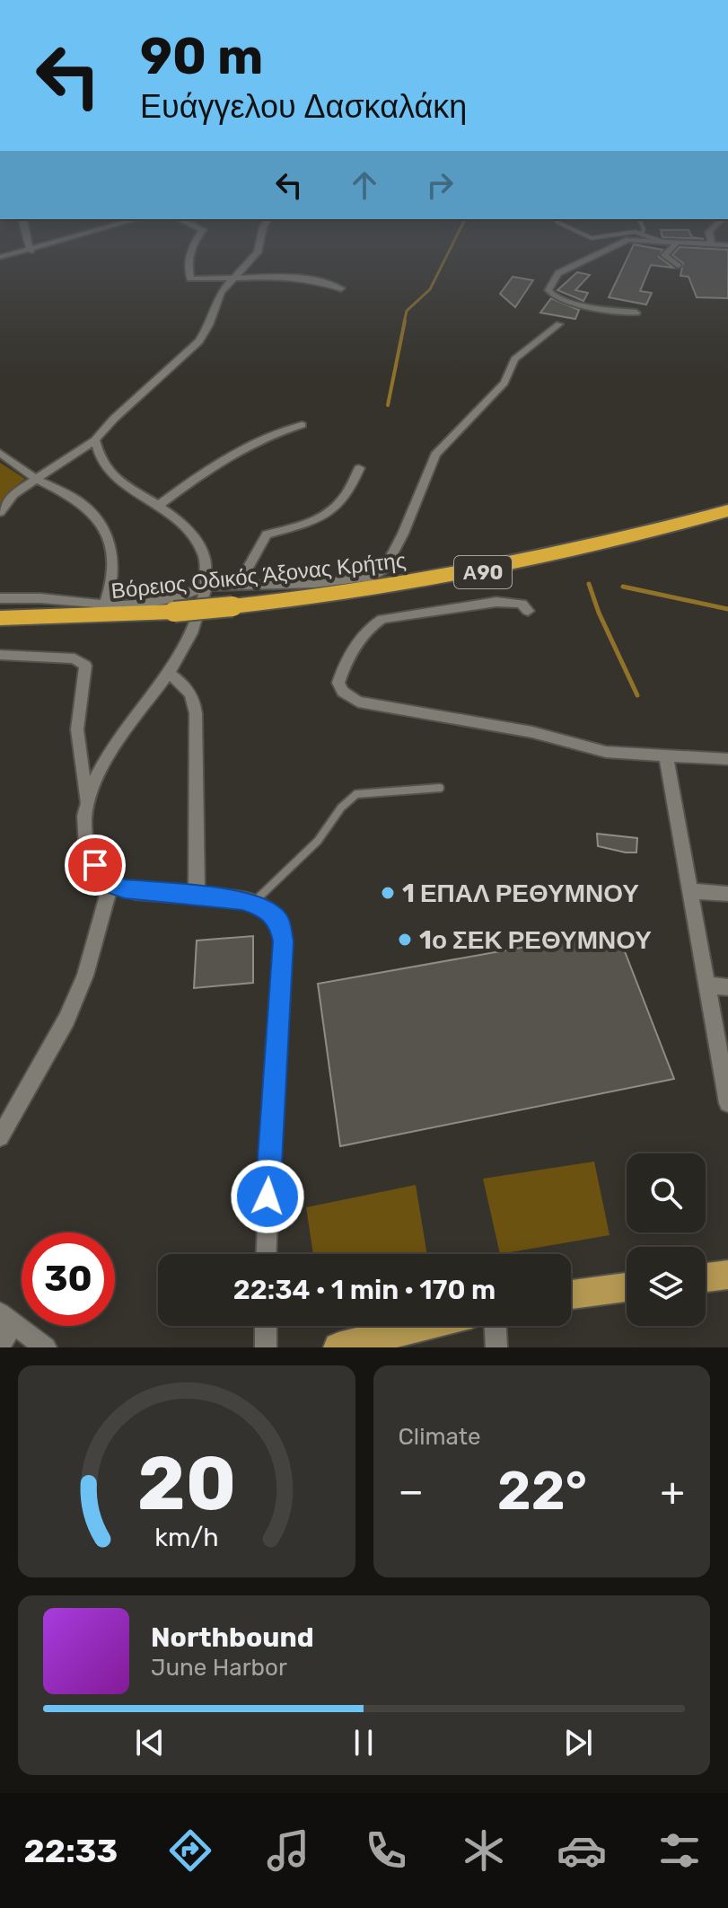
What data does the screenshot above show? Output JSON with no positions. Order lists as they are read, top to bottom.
{
  "streets": {
    "highway": ["Α90", "Βόρειος Οδικός Άξονας Κρήτης"]
  },
  "places": ["1 ΕΠΑΛ ΡΕΘΥΜΝΟΥ", "1ο ΣΕΚ ΡΕΘΥΜΝΟΥ"],
  "page": {
    "turn": ["90 m", "Ευάγγελου Δασκαλάκη"],
    "limit": "30",
    "trip": "22:34 · 1 min · 170 m",
    "tile": "Climate",
    "heat": ["−", "22°", "+"],
    "song": ["Northbound", "June Harbor"],
    "tabs": "22:33",
    "gauge": ["20", "km/h"]
  }
}
